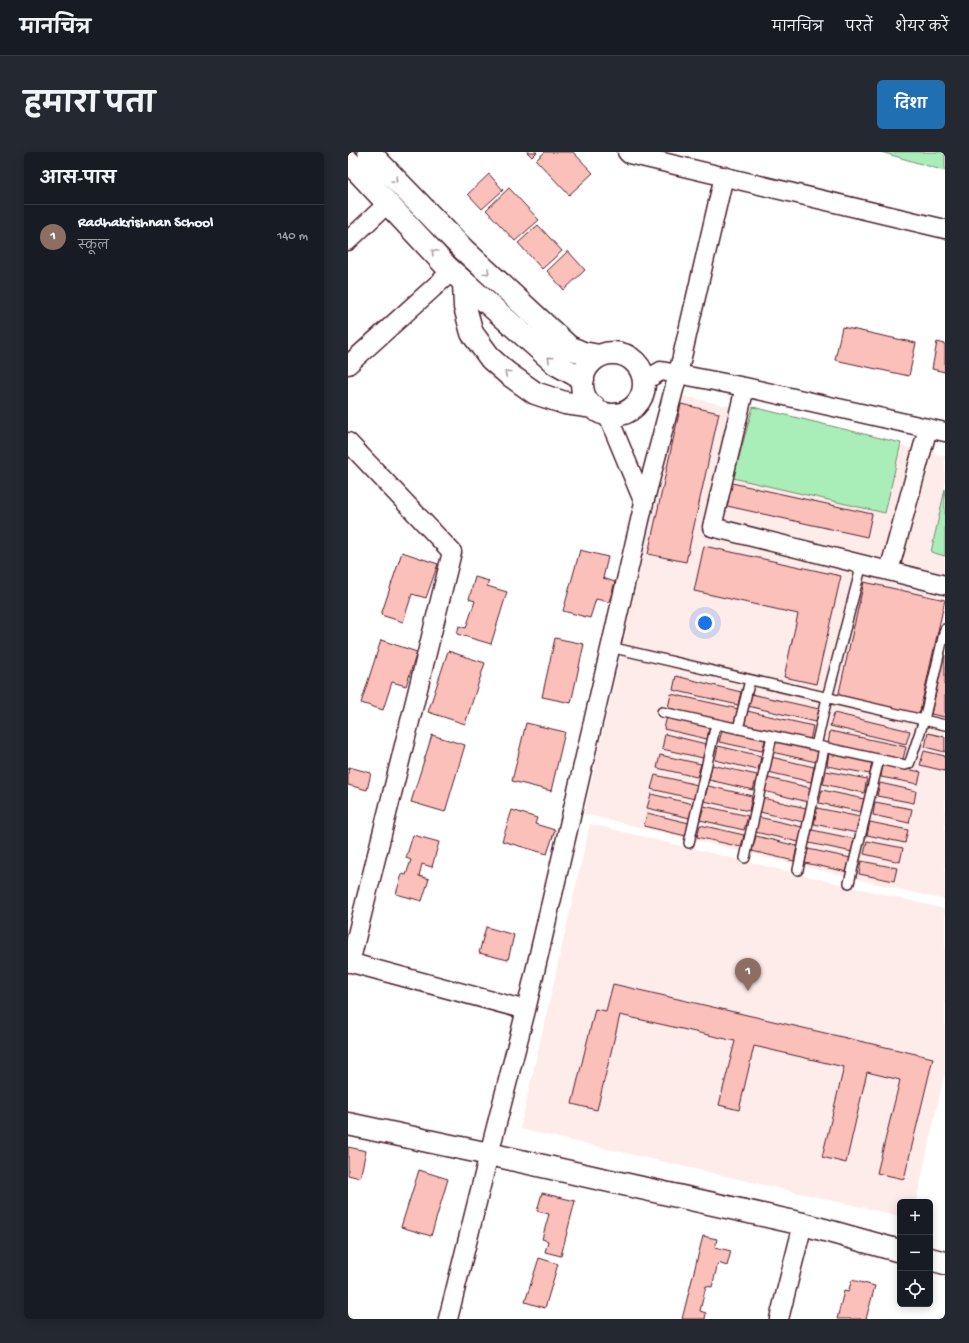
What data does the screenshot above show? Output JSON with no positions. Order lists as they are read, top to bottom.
{
  "page": {
    "header": "मानचित्र",
    "nav": ["मानचित्र", "परतें", "शेयर करें"],
    "title": "हमारा पता",
    "buttons": "दिशा",
    "heading": "आस-पास",
    "list": [
      {
        "mark": "1",
        "name": "Radhakrishnan School",
        "note": "स्कूल",
        "value": "140 m"
      }
    ],
    "pins": "1",
    "map_buttons": ["+", "−"]
  }
}
